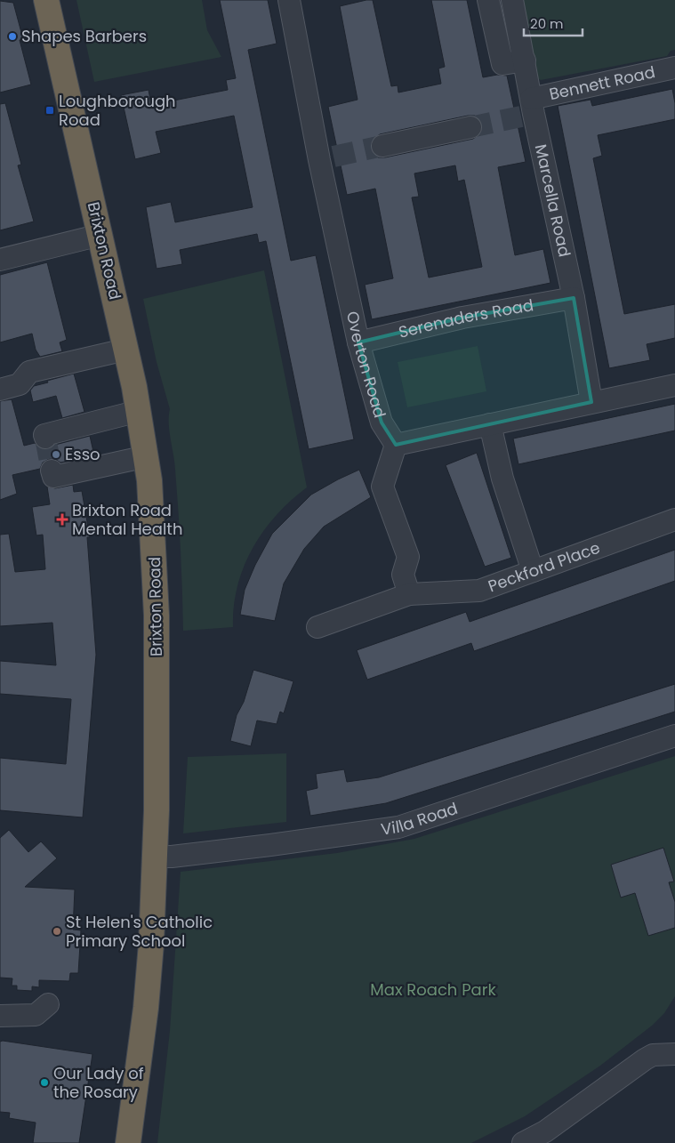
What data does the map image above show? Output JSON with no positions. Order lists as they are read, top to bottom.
{
  "streets": {
    "highway": ["Brixton Road"],
    "street": [
      "Bennett Road",
      "Marcella Road",
      "Serenaders Road",
      "Overton Road",
      "Peckford Place",
      "Villa Road"
    ]
  },
  "crossings": [
    ["Bennett Road", "Marcella Road"],
    ["Marcella Road", "Serenaders Road"],
    ["Brixton Road", "Villa Road"],
    ["Serenaders Road", "Overton Road"]
  ],
  "parks": ["Max Roach Park"],
  "places": {
    "other": [
      "Shapes Barbers",
      "Esso",
      "St Helen's Catholic Primary School",
      "Our Lady of the Rosary"
    ],
    "transit": ["Loughborough Road"],
    "health": ["Brixton Road Mental Health"]
  },
  "scale_bar": "20 m"
}
